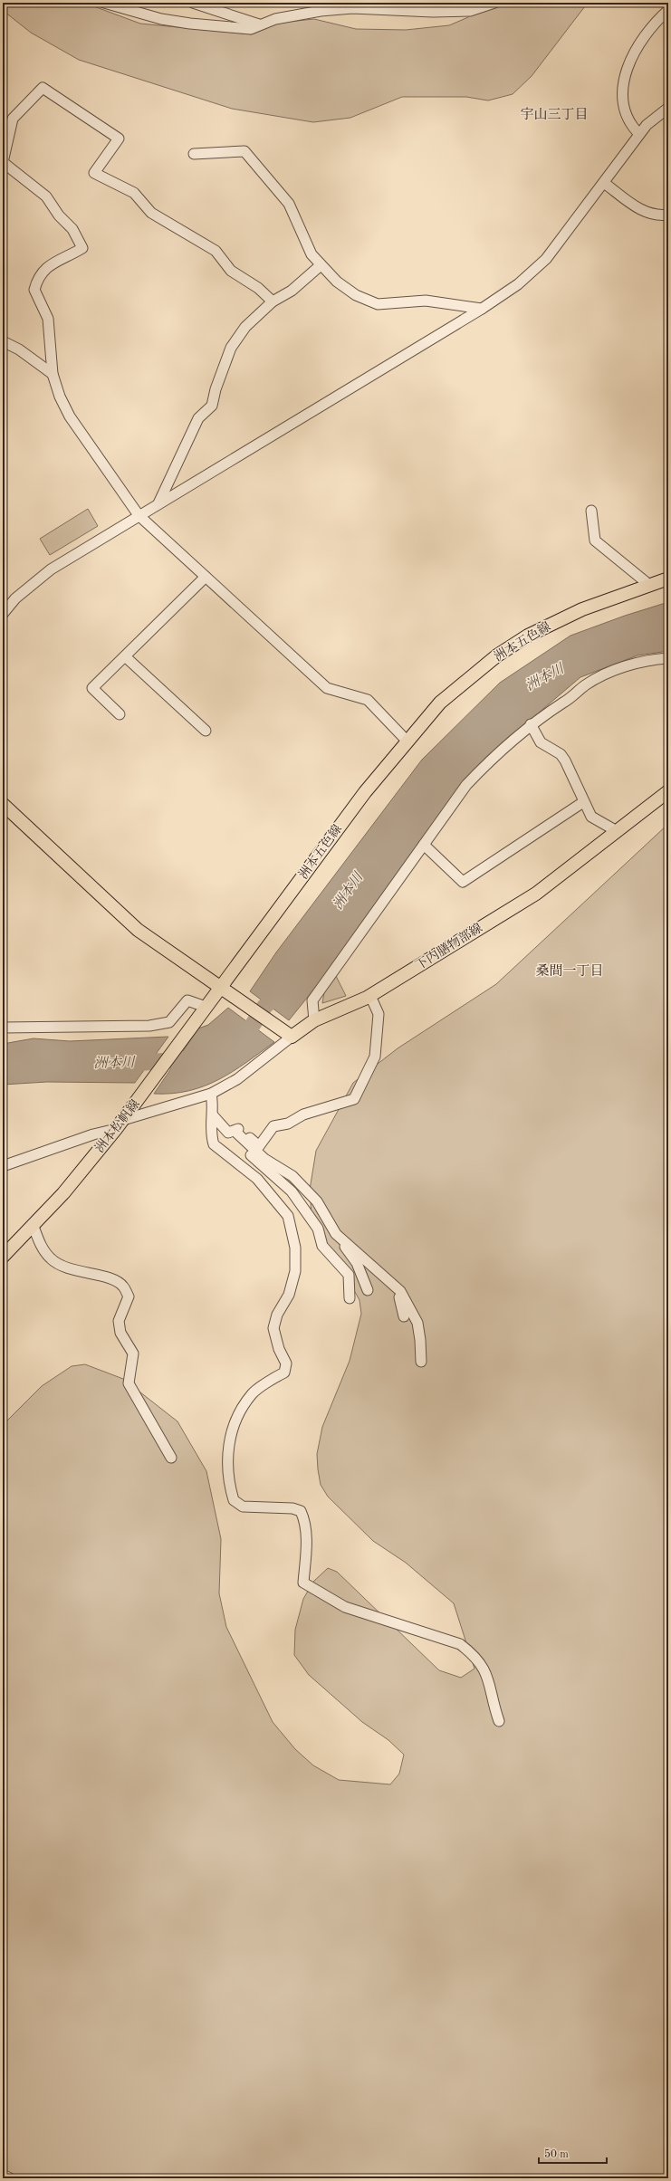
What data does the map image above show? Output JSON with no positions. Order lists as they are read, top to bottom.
{
  "streets": {
    "main road": ["洲本五色線", "下内膳物部線", "洲本松帆線"]
  },
  "crossings": [
    ["洲本五色線", "洲本松帆線"]
  ],
  "districts": ["宇山三丁目", "桑間一丁目"],
  "water": ["洲本川"],
  "scale_bar": "50 m"
}
